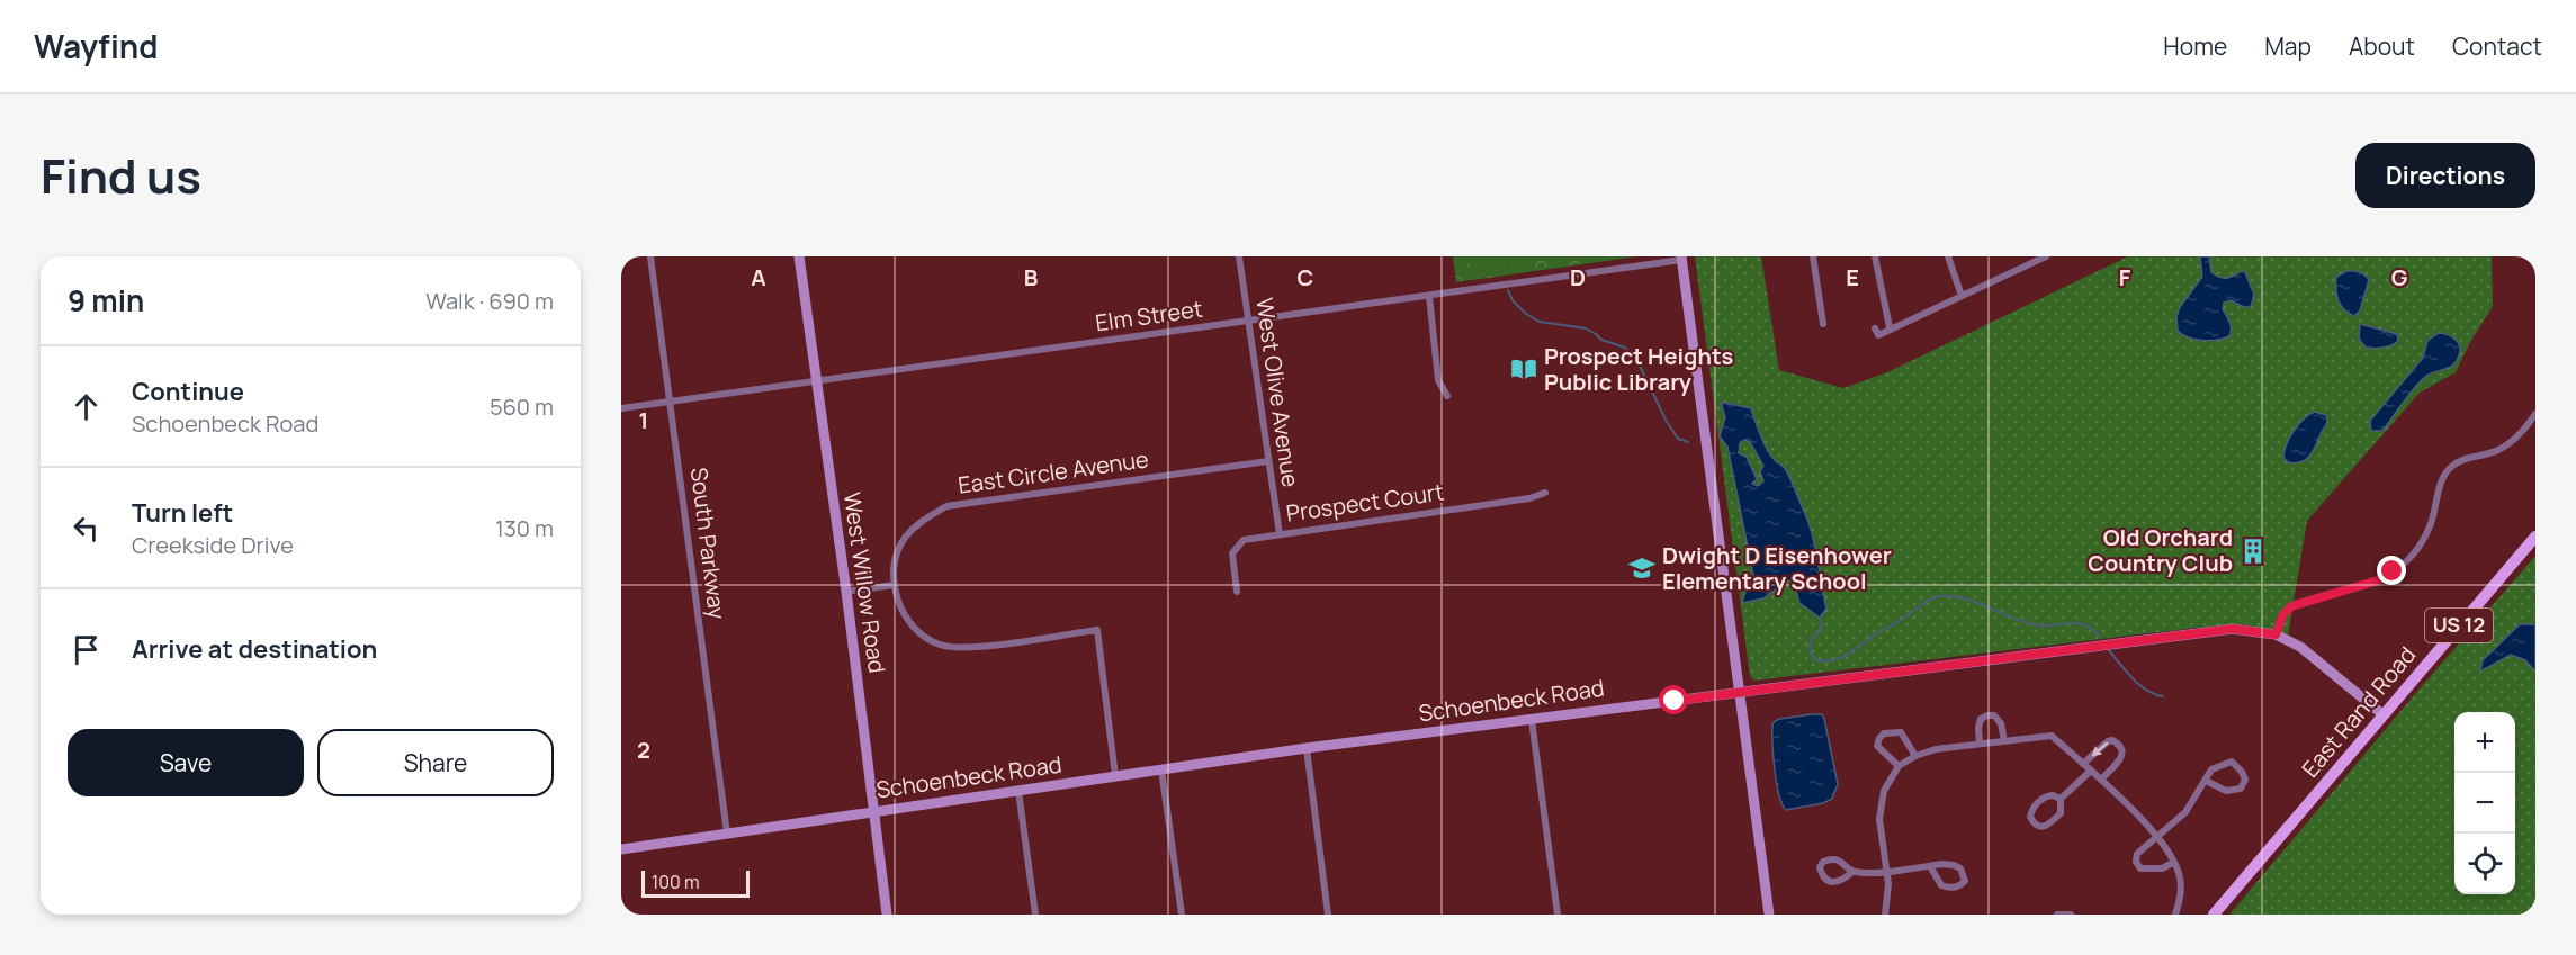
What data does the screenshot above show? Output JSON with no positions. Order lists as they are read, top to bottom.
{
  "streets": {
    "main road": [
      "West Willow Road",
      "US 12",
      "Schoenbeck Road",
      "East Rand Road"
    ],
    "street": [
      "Elm Street",
      "West Olive Avenue",
      "East Circle Avenue",
      "Prospect Court",
      "South Parkway"
    ]
  },
  "crossings": [
    ["Elm Street", "West Olive Avenue"],
    ["Elm Street", "South Parkway"],
    ["Elm Street", "West Willow Road"],
    ["West Olive Avenue", "East Circle Avenue"],
    ["West Olive Avenue", "Prospect Court"],
    ["South Parkway", "Schoenbeck Road"],
    ["West Willow Road", "Schoenbeck Road"],
    ["Schoenbeck Road", "East Rand Road"]
  ],
  "places": {
    "library": ["Prospect Heights Public Library"],
    "building": ["Old Orchard Country Club"],
    "school or university": ["Dwight D Eisenhower Elementary School"]
  },
  "scale_bar": "100 m",
  "page": {
    "header": "Wayfind",
    "nav": [
      "Home",
      "Map",
      "About",
      "Contact"
    ],
    "title": "Find us",
    "buttons": [
      "Directions",
      ["Save", "Share"]
    ],
    "heading": ["9 min", "Walk · 690 m"],
    "list": [
      ["Continue", "Schoenbeck Road", "560 m"],
      ["Turn left", "Creekside Drive", "130 m"],
      "Arrive at destination"
    ],
    "map_buttons": ["+", "−"],
    "scale": "100 m"
  },
  "grid": {
    "columns": [
      "A",
      "B",
      "C",
      "D",
      "E",
      "F",
      "G"
    ],
    "rows": ["1", "2"]
  }
}
